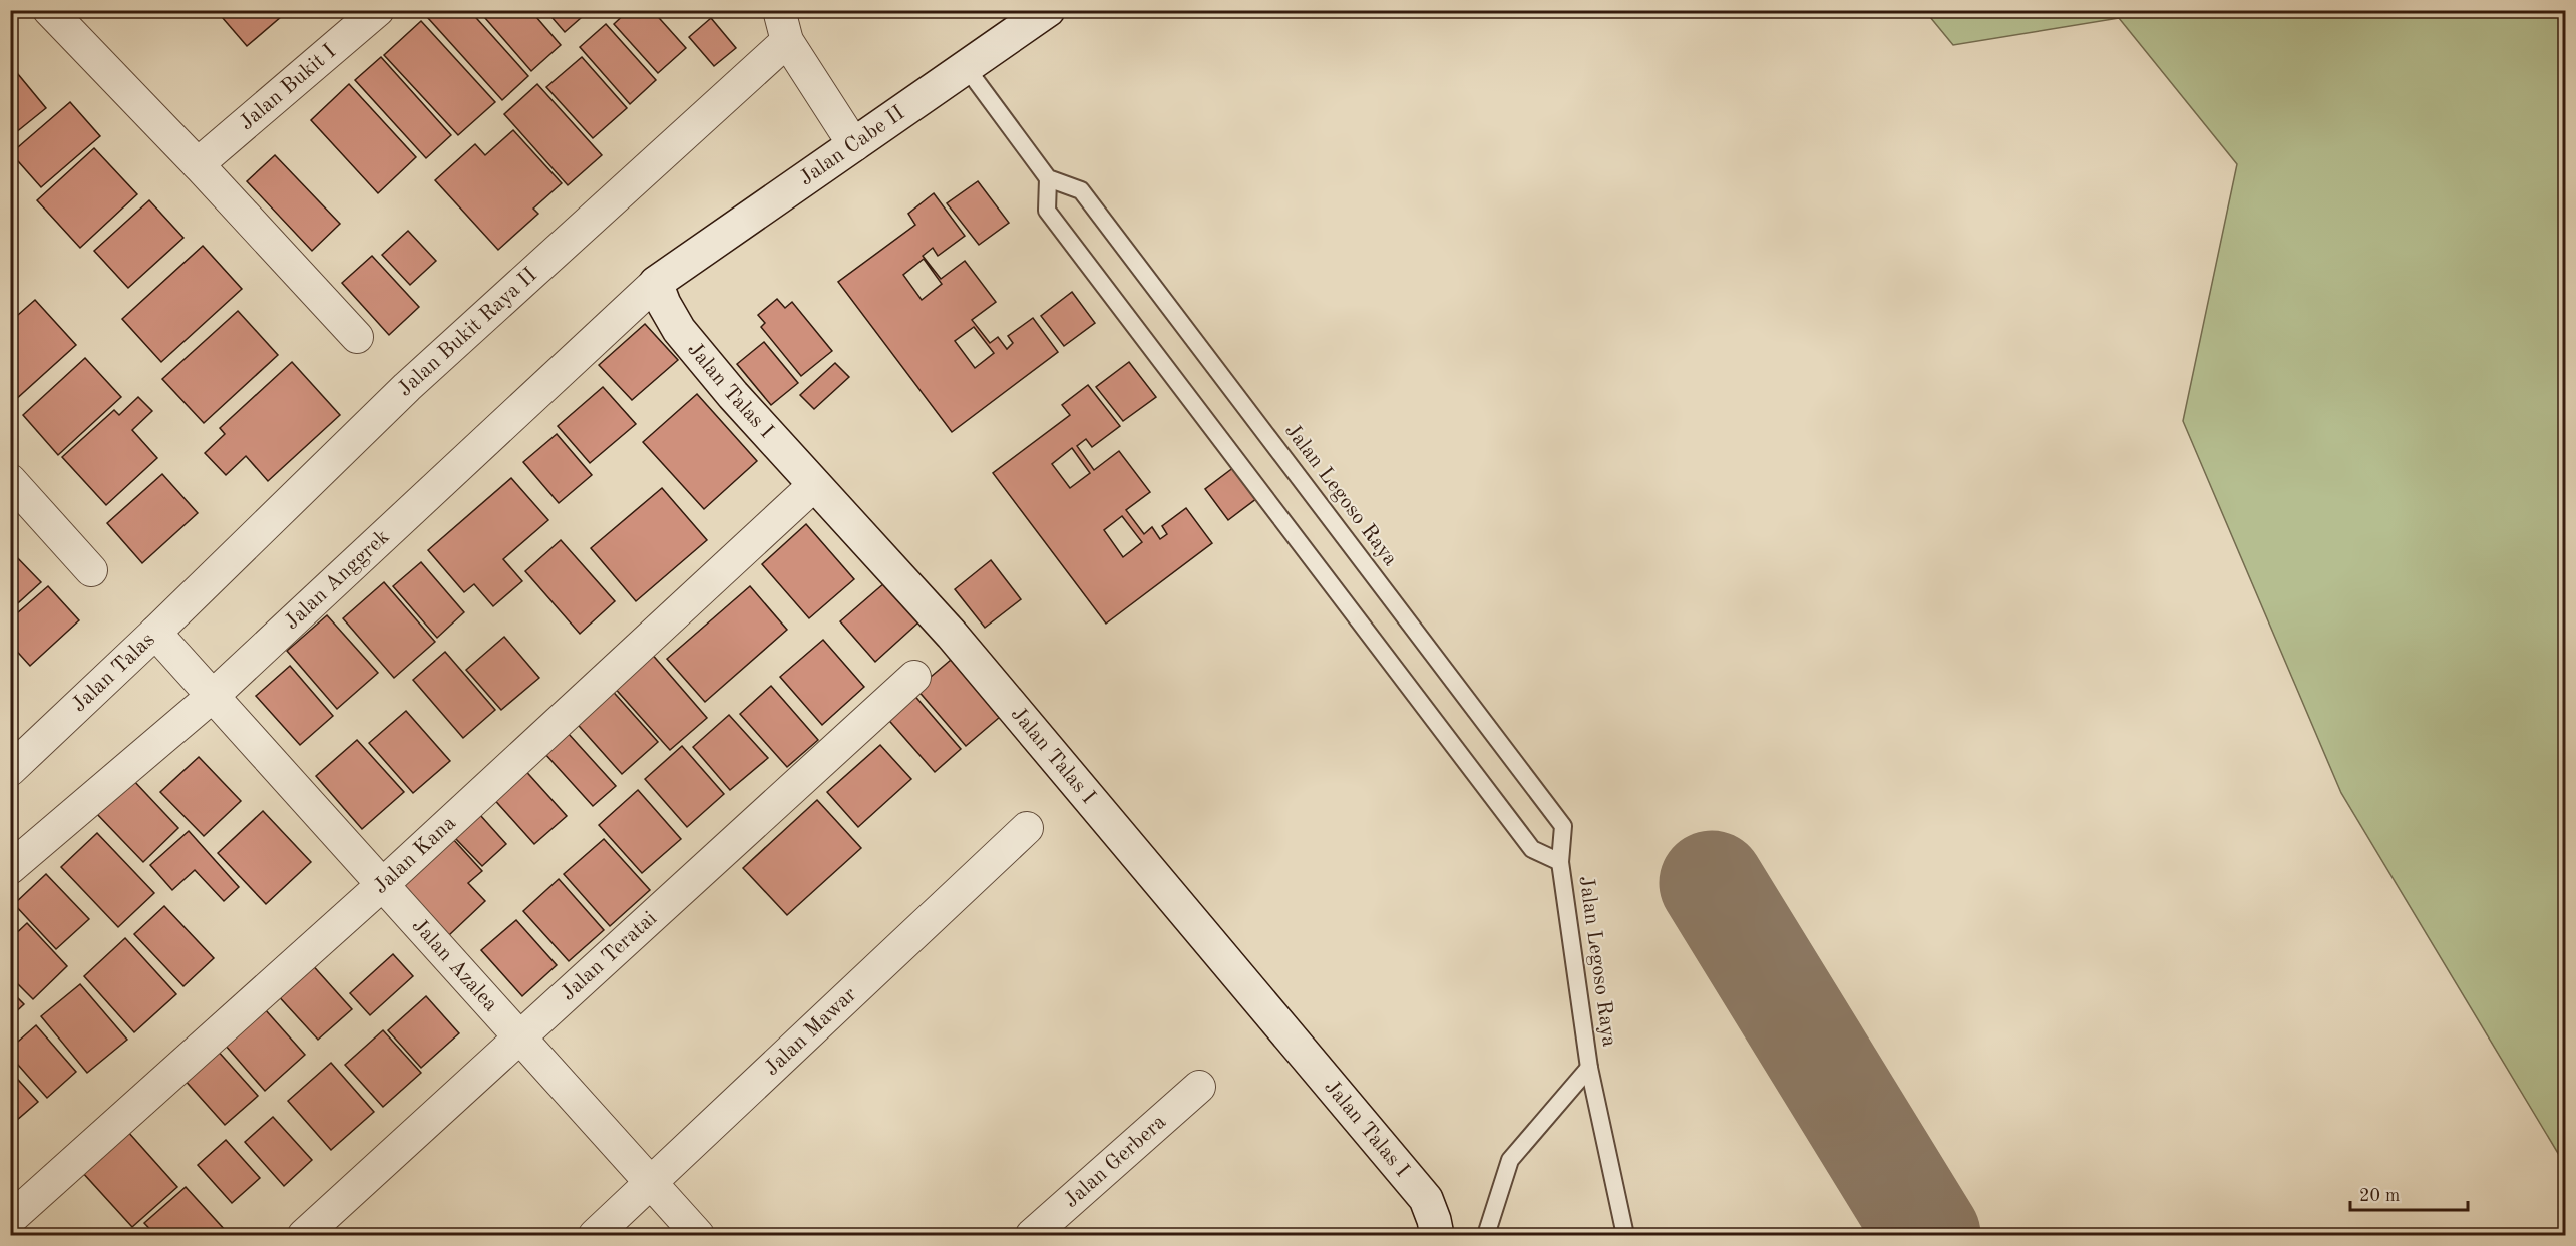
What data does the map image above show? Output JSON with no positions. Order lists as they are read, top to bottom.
{
  "streets": {
    "street": [
      "Jalan Bukit I",
      "Jalan Cabe II",
      "Jalan Bukit Raya II",
      "Jalan Talas I",
      "Jalan Anggrek",
      "Jalan Talas",
      "Jalan Kana",
      "Jalan Teratai",
      "Jalan Azalea",
      "Jalan Mawar",
      "Jalan Gerbera"
    ],
    "lane": ["Jalan Legoso Raya"]
  },
  "crossings": [
    ["Jalan Cabe II", "Jalan Talas I"],
    ["Jalan Cabe II", "Jalan Anggrek"],
    ["Jalan Bukit Raya II", "Jalan Talas"],
    ["Jalan Talas I", "Jalan Anggrek"],
    ["Jalan Talas I", "Jalan Kana"],
    ["Jalan Anggrek", "Jalan Talas"],
    ["Jalan Anggrek", "Jalan Azalea"],
    ["Jalan Talas", "Jalan Azalea"],
    ["Jalan Kana", "Jalan Azalea"],
    ["Jalan Teratai", "Jalan Azalea"],
    ["Jalan Azalea", "Jalan Mawar"]
  ],
  "scale_bar": "20 m"
}
